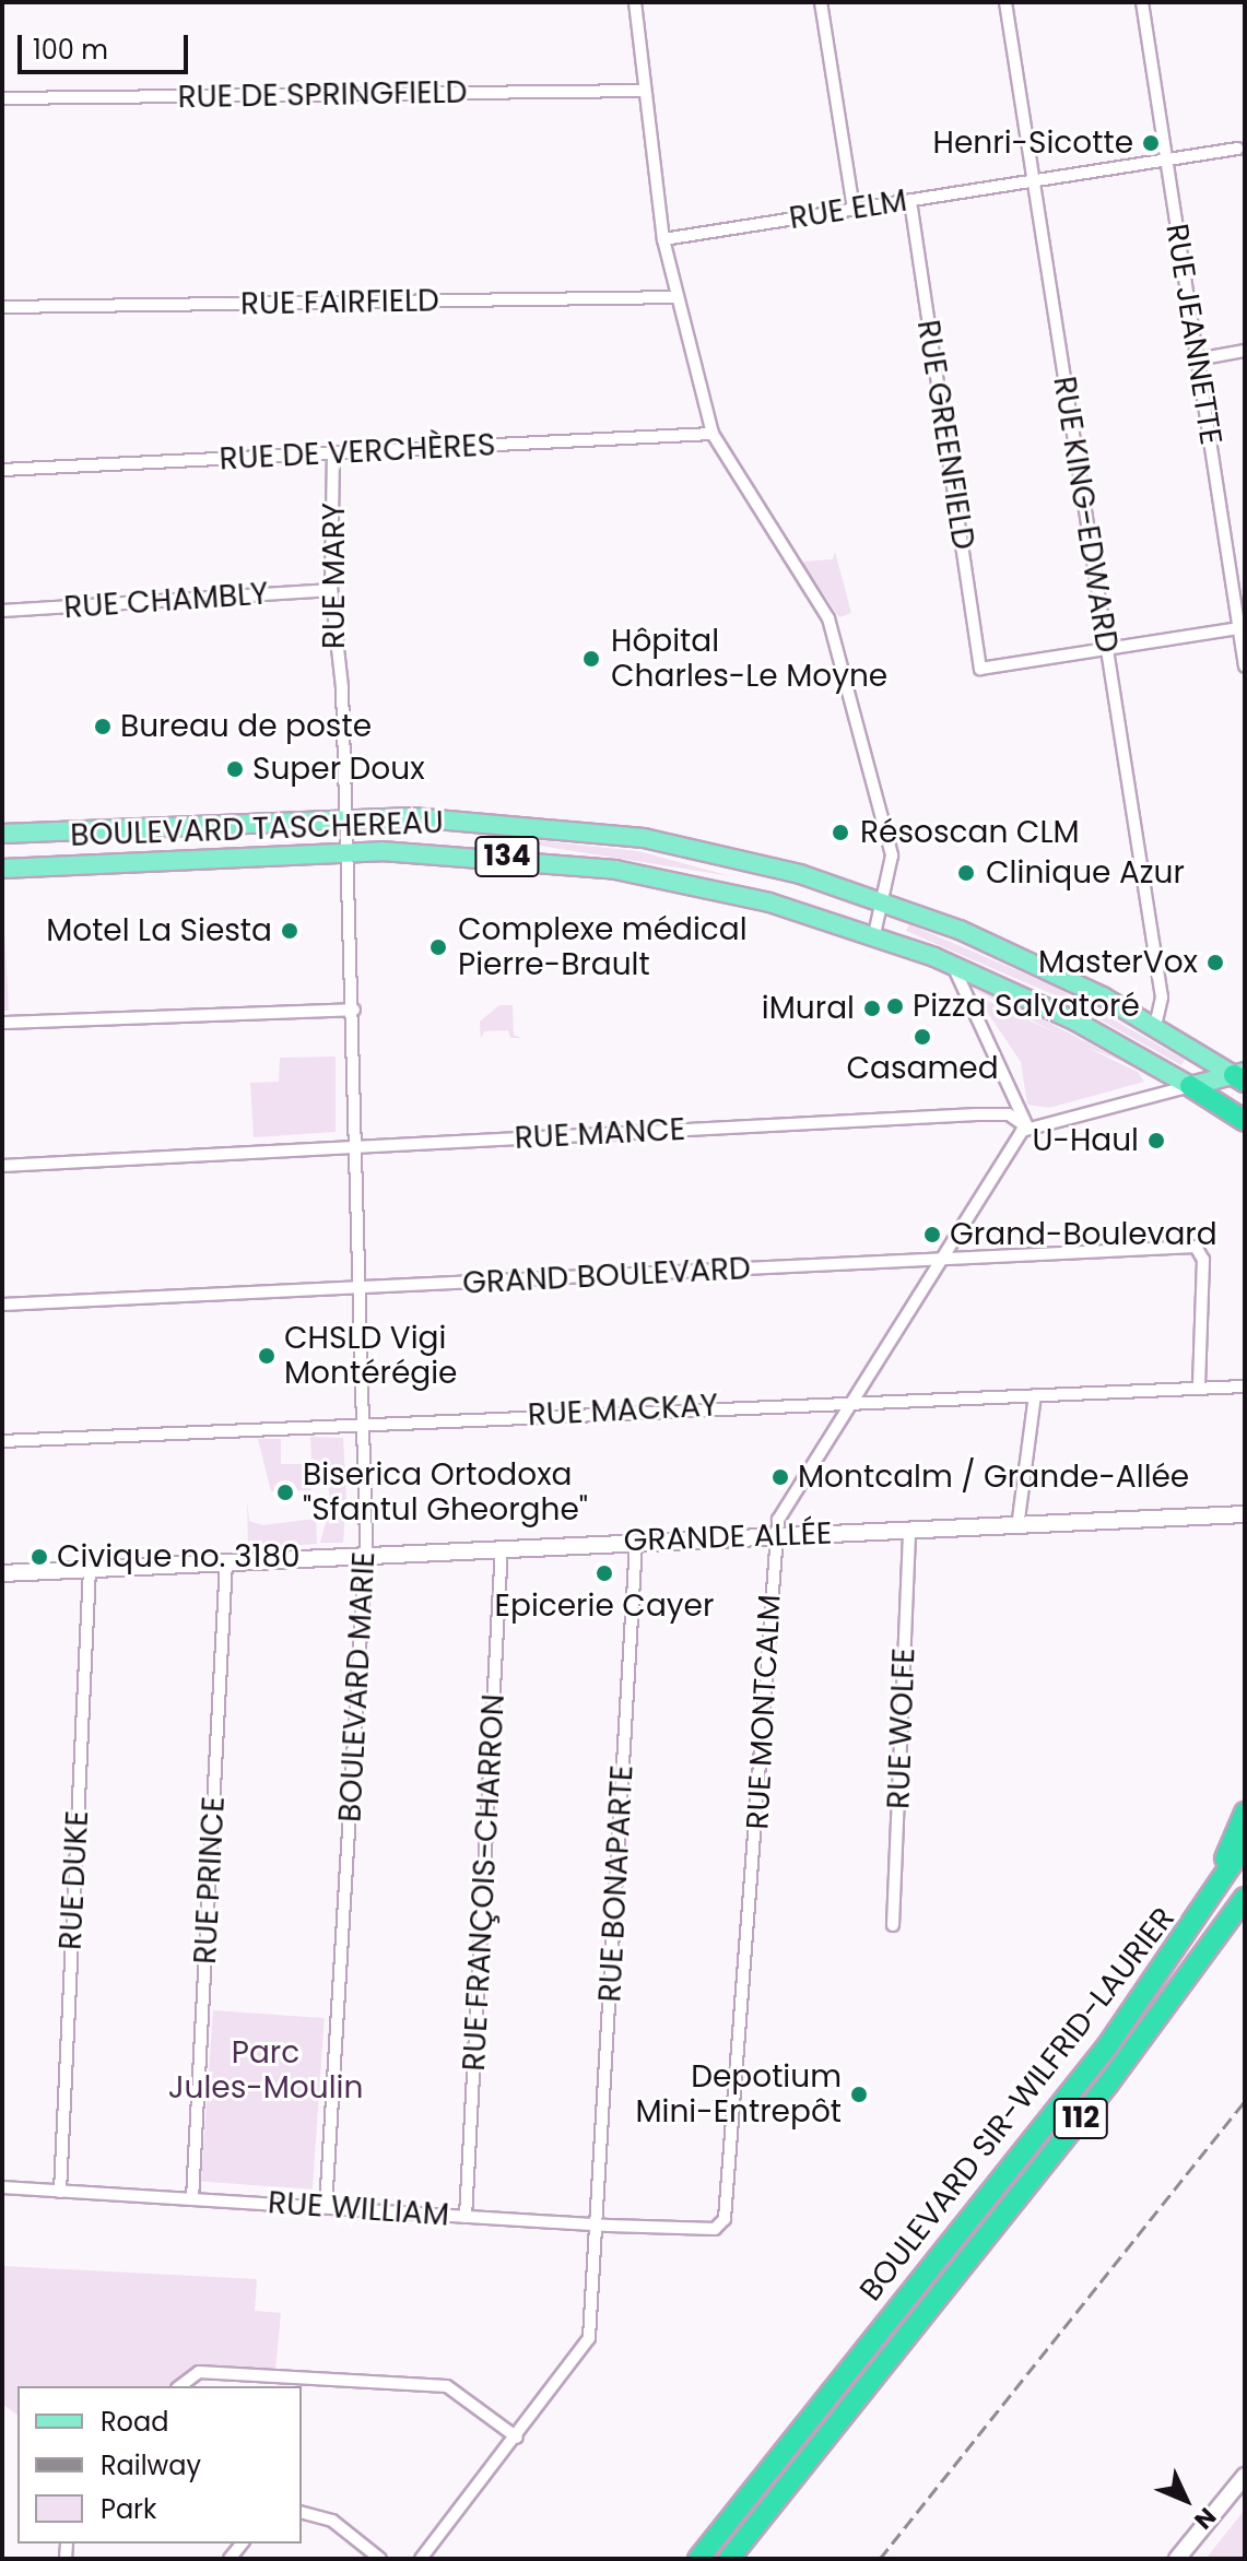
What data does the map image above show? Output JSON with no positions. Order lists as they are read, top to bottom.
{
  "streets": {
    "highway": [
      "BOULEVARD TASCHEREAU",
      "134",
      "BOULEVARD SIR-WILFRID-LAURIER",
      "112"
    ],
    "main road": ["GRANDE ALLÉE"],
    "street": [
      "RUE DE SPRINGFIELD",
      "RUE ELM",
      "RUE FAIRFIELD",
      "RUE JEANNETTE",
      "RUE GREENFIELD",
      "RUE DE VERCHÈRES",
      "RUE KING-EDWARD",
      "RUE MARY",
      "RUE CHAMBLY",
      "RUE MANCE",
      "GRAND BOULEVARD",
      "RUE MACKAY",
      "BOULEVARD MARIE",
      "RUE MONTCALM",
      "RUE WOLFE",
      "RUE DUKE",
      "RUE PRINCE",
      "RUE FRANÇOIS-CHARRON",
      "RUE BONAPARTE",
      "RUE WILLIAM"
    ]
  },
  "crossings": [
    ["RUE ELM", "RUE JEANNETTE"],
    ["RUE ELM", "RUE GREENFIELD"],
    ["RUE ELM", "RUE KING-EDWARD"],
    ["RUE GREENFIELD", "RUE KING-EDWARD"],
    ["RUE DE VERCHÈRES", "RUE MARY"],
    ["RUE KING-EDWARD", "BOULEVARD TASCHEREAU"],
    ["RUE MARY", "RUE CHAMBLY"],
    ["RUE MARY", "BOULEVARD TASCHEREAU"],
    ["RUE MARY", "BOULEVARD MARIE"],
    ["RUE MANCE", "BOULEVARD MARIE"],
    ["RUE MANCE", "RUE MONTCALM"],
    ["GRAND BOULEVARD", "RUE MACKAY"],
    ["GRAND BOULEVARD", "BOULEVARD MARIE"],
    ["GRAND BOULEVARD", "RUE MONTCALM"],
    ["RUE MACKAY", "BOULEVARD MARIE"],
    ["RUE MACKAY", "RUE MONTCALM"],
    ["GRANDE ALLÉE", "BOULEVARD MARIE"],
    ["GRANDE ALLÉE", "RUE MONTCALM"],
    ["GRANDE ALLÉE", "RUE WOLFE"],
    ["GRANDE ALLÉE", "RUE DUKE"],
    ["GRANDE ALLÉE", "RUE PRINCE"],
    ["GRANDE ALLÉE", "RUE FRANÇOIS-CHARRON"],
    ["GRANDE ALLÉE", "RUE BONAPARTE"],
    ["BOULEVARD MARIE", "RUE WILLIAM"],
    ["RUE MONTCALM", "RUE WILLIAM"],
    ["RUE DUKE", "RUE WILLIAM"],
    ["RUE PRINCE", "RUE WILLIAM"],
    ["RUE FRANÇOIS-CHARRON", "RUE WILLIAM"],
    ["RUE BONAPARTE", "RUE WILLIAM"]
  ],
  "parks": ["Parc Jules-Moulin"],
  "places": [
    "Henri-Sicotte",
    "Hôpital Charles-Le Moyne",
    "Bureau de poste",
    "Super Doux",
    "Résoscan CLM",
    "Clinique Azur",
    "Motel La Siesta",
    "Complexe médical Pierre-Brault",
    "MasterVox",
    "Pizza Salvatoré",
    "iMural",
    "Casamed",
    "U-Haul",
    "Grand-Boulevard",
    "CHSLD Vigi Montérégie",
    "Montcalm / Grande-Allée",
    "Biserica Ortodoxa \"Sfantul Gheorghe\"",
    "Civique no. 3180",
    "Epicerie Cayer",
    "Depotium Mini-Entrepôt"
  ],
  "legend": ["Road", "Railway", "Park"],
  "scale_bar": "100 m",
  "north": "bottom right"
}
